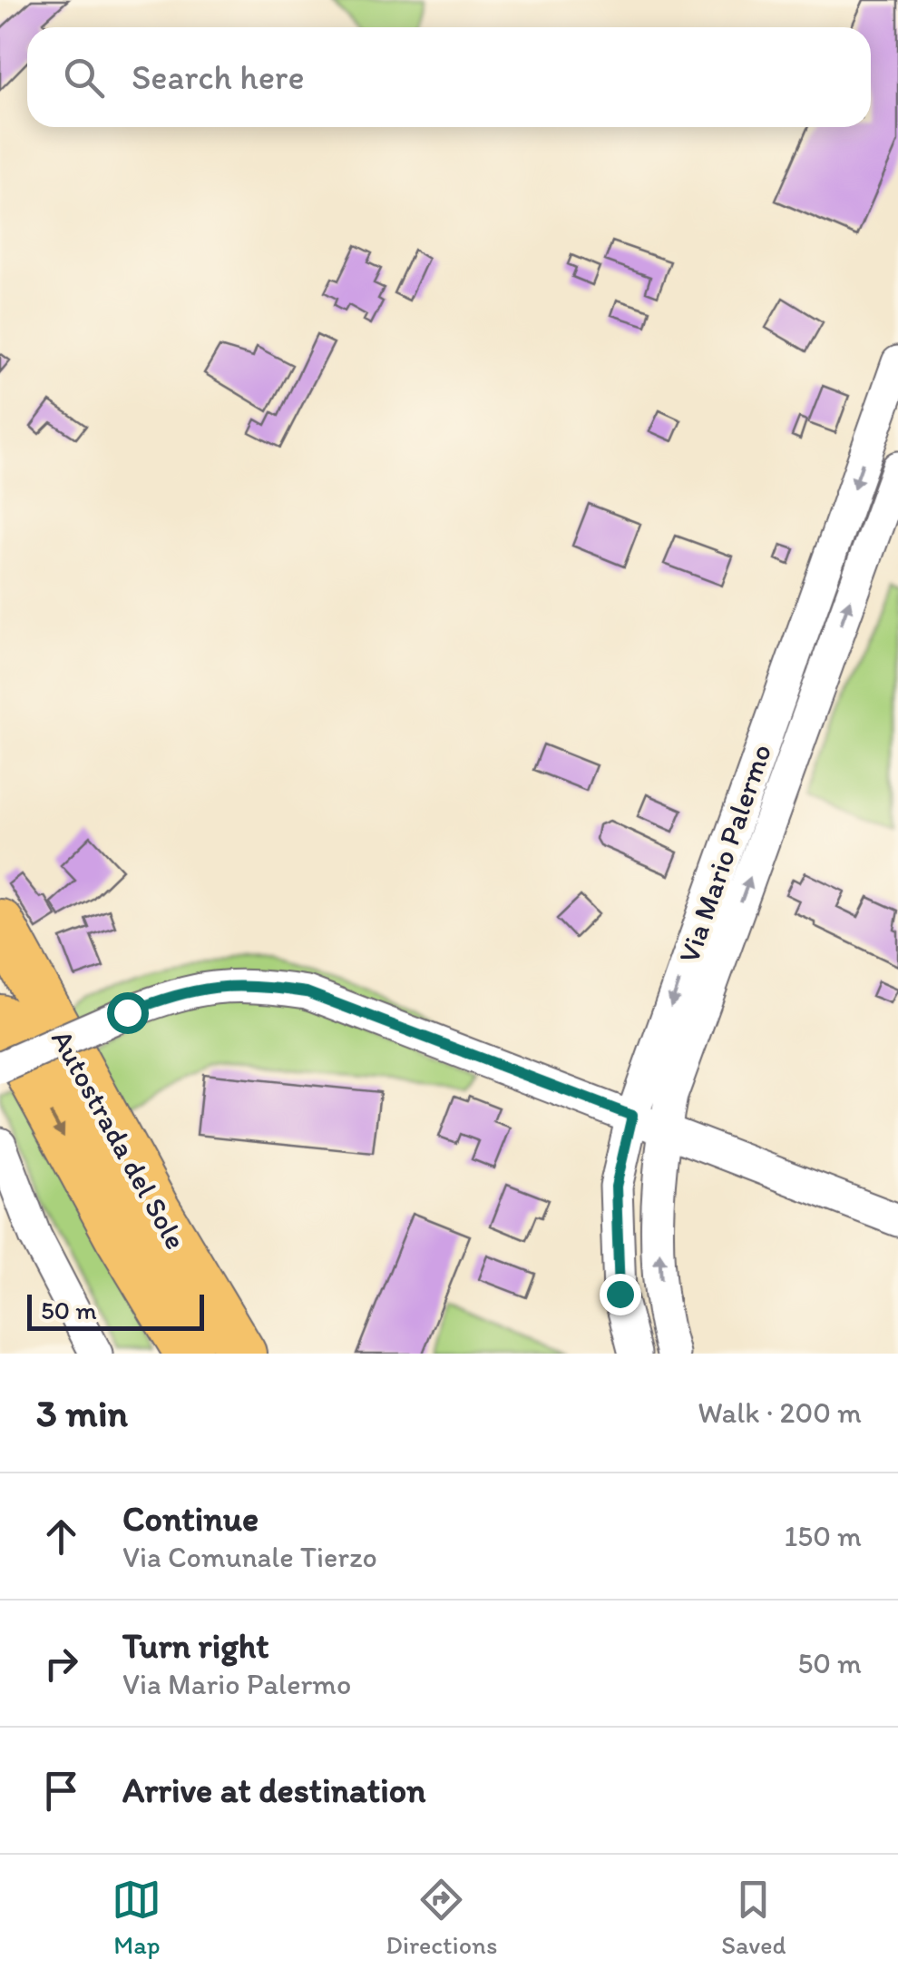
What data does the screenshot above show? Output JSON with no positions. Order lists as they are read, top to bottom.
{
  "streets": {
    "highway": ["Autostrada del Sole"],
    "street": ["Via Mario Palermo"]
  },
  "scale_bar": "50 m",
  "page": {
    "search": "Search here",
    "scale": "50 m",
    "heading": ["3 min", "Walk · 200 m"],
    "list": [
      ["Continue", "Via Comunale Tierzo", "150 m"],
      ["Turn right", "Via Mario Palermo", "50 m"],
      "Arrive at destination"
    ],
    "nav": ["Map", "Directions", "Saved"]
  }
}
